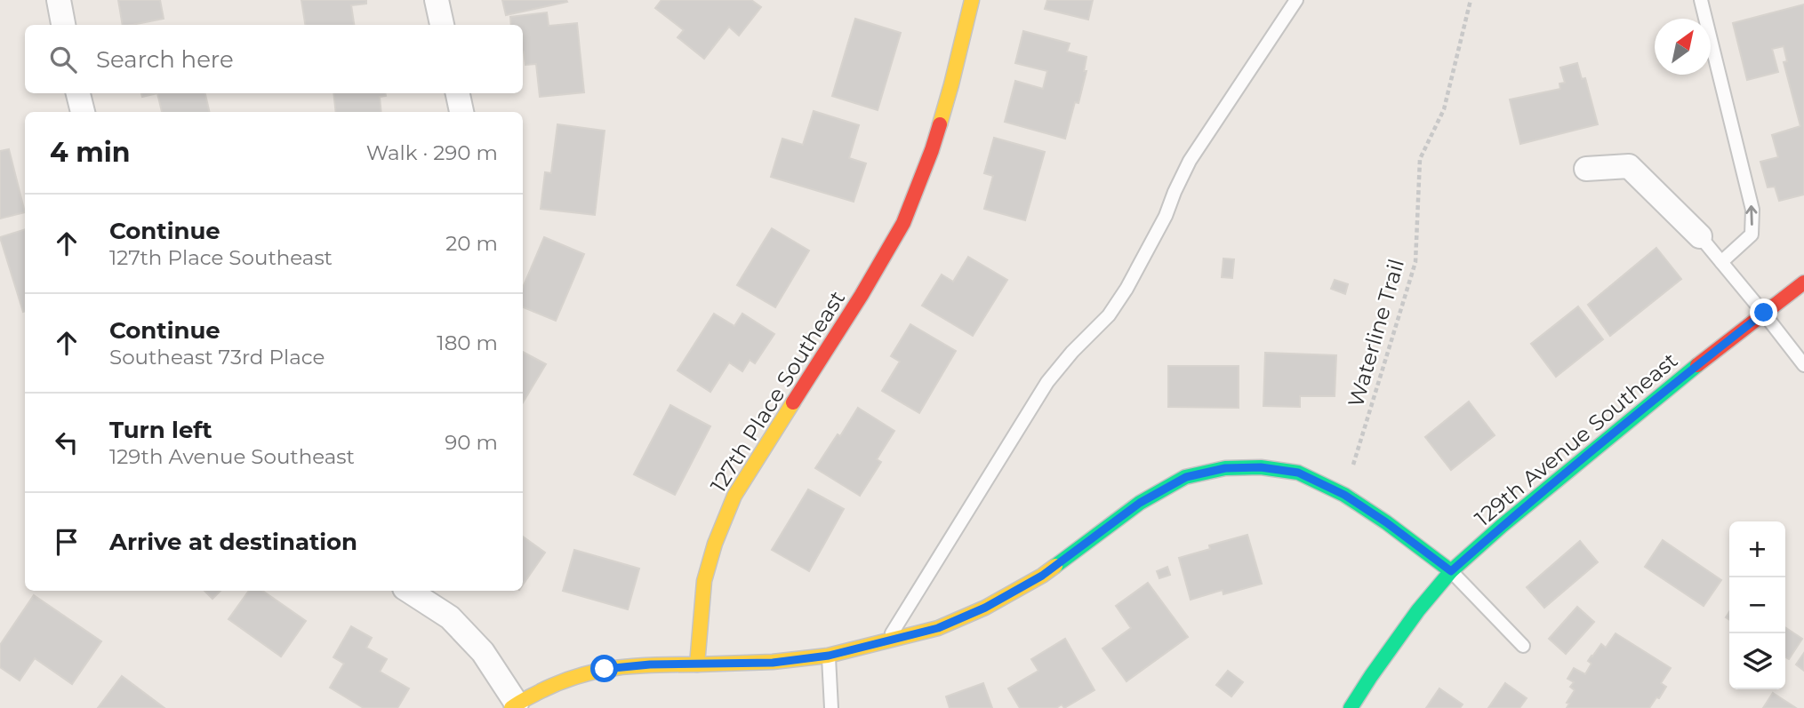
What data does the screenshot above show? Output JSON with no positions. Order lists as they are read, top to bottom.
{
  "streets": {
    "street": ["127th Place Southeast", "129th Avenue Southeast"],
    "path": ["Waterline Trail"]
  },
  "north": "top right",
  "page": {
    "search": "Search here",
    "heading": ["4 min", "Walk · 290 m"],
    "list": [
      ["Continue", "127th Place Southeast", "20 m"],
      ["Continue", "Southeast 73rd Place", "180 m"],
      ["Turn left", "129th Avenue Southeast", "90 m"],
      "Arrive at destination"
    ],
    "map_buttons": ["+", "−"]
  }
}
